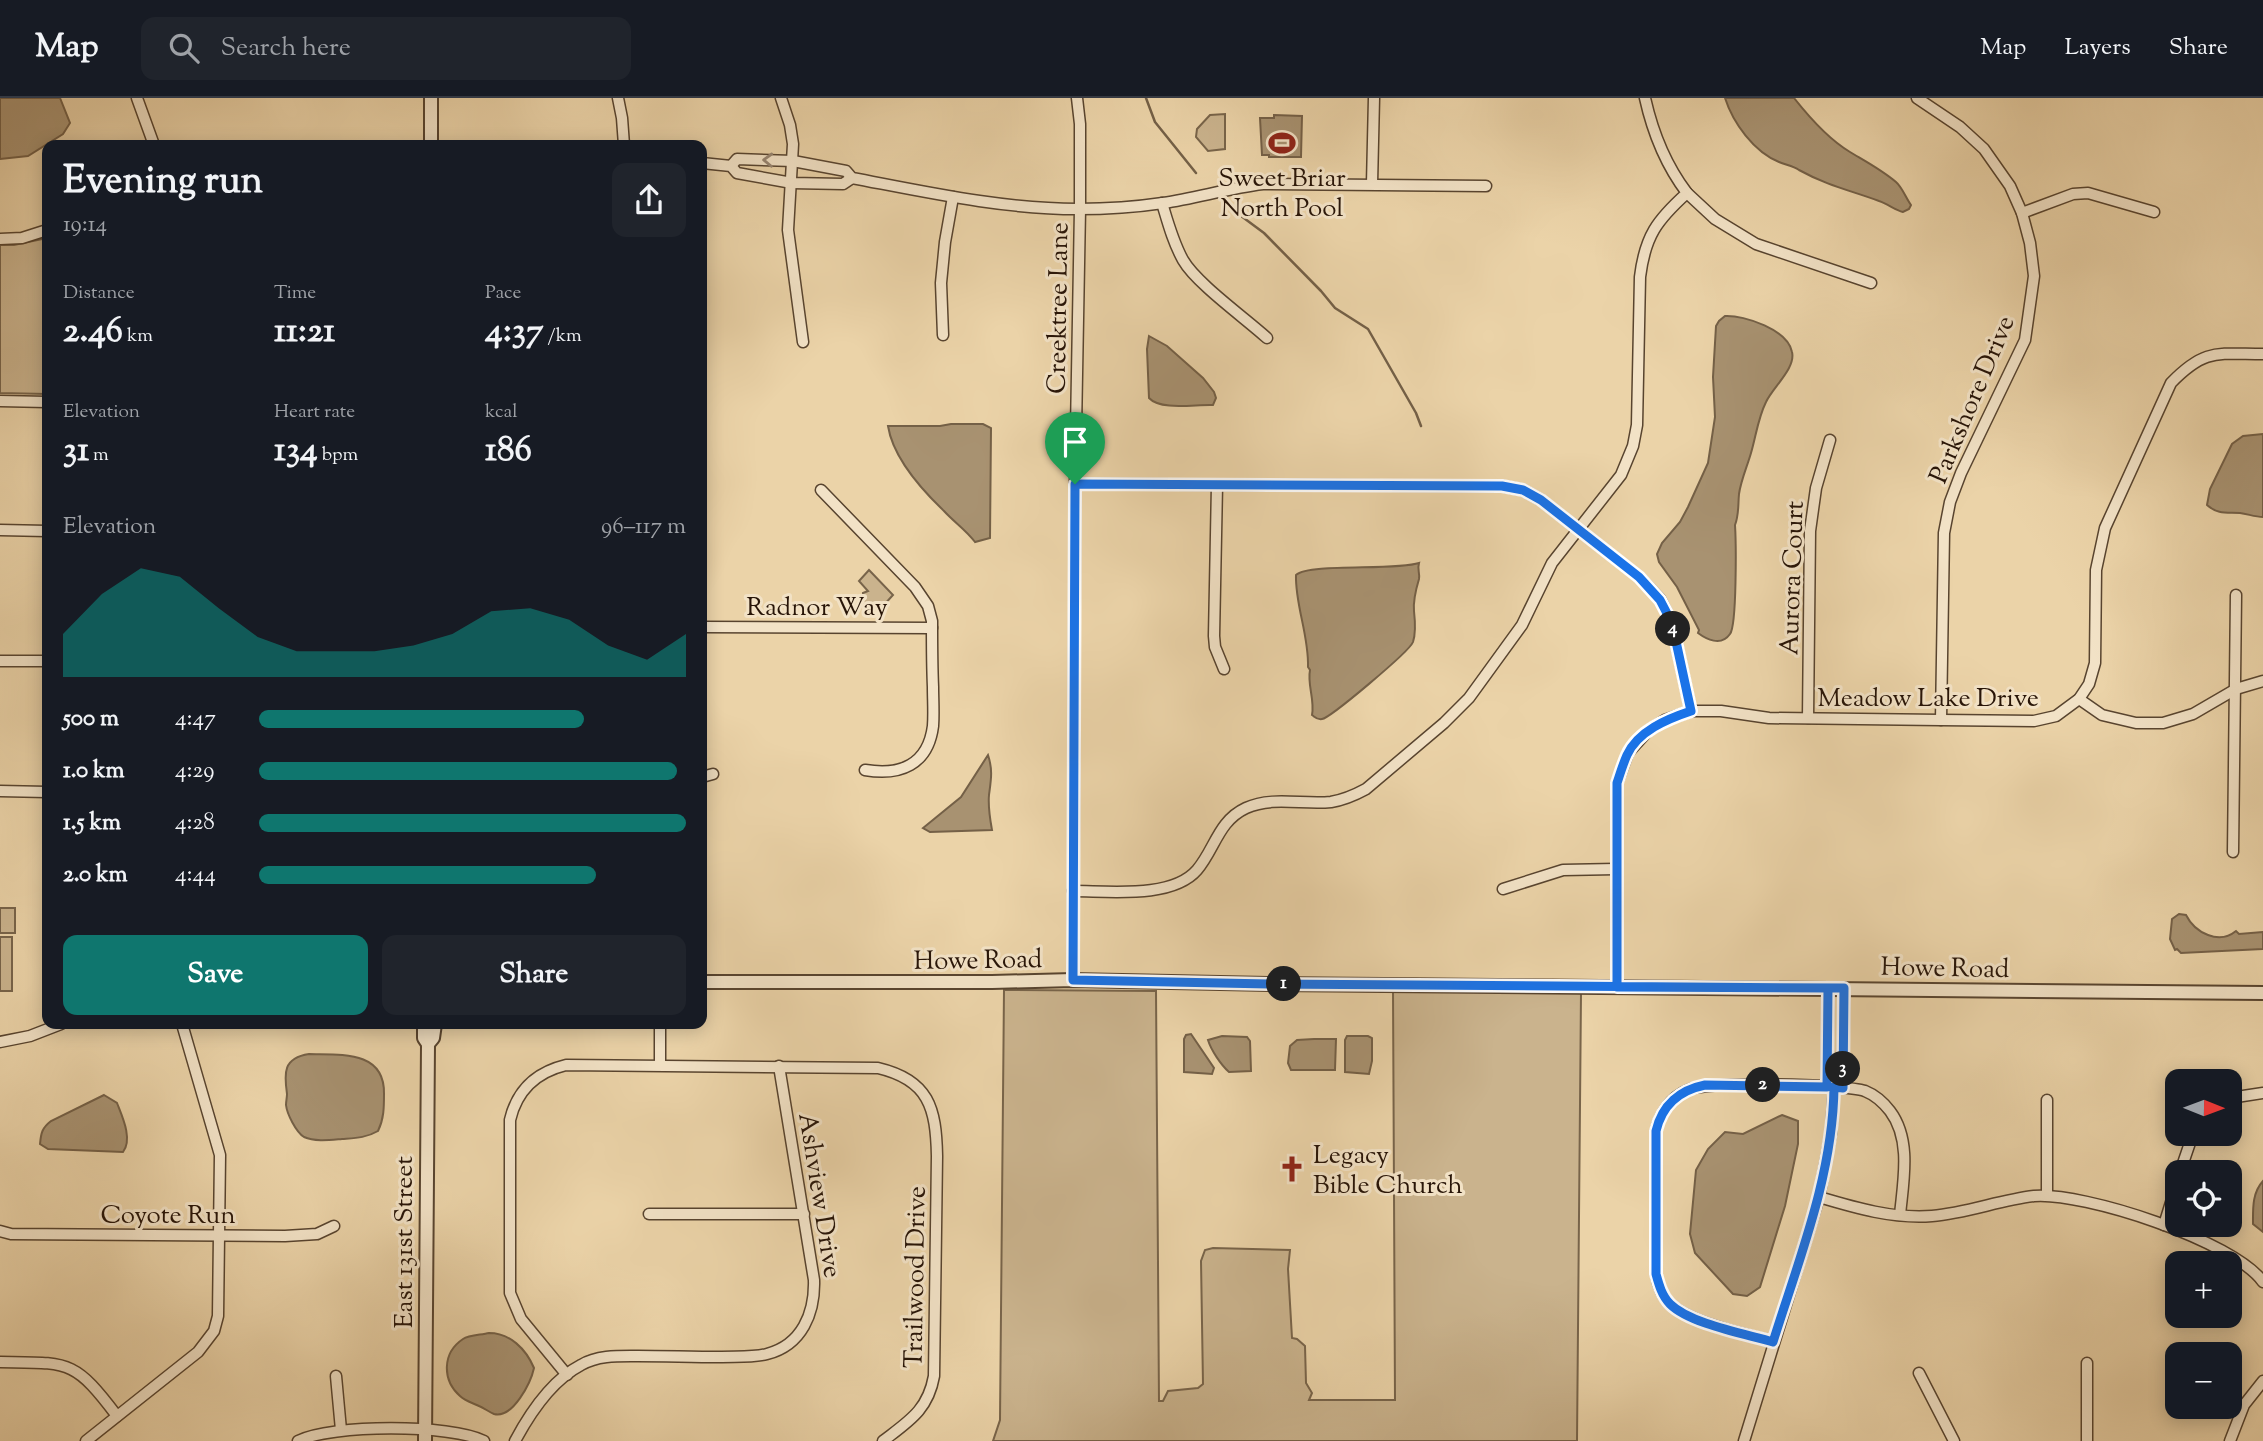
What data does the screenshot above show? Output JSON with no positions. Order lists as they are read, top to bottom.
{
  "streets": {
    "street": [
      "Creektree Lane",
      "Parkshore Drive",
      "Aurora Court",
      "Radnor Way",
      "Meadow Lake Drive",
      "Howe Road",
      "Ashview Drive",
      "Coyote Run",
      "East 131st Street",
      "Trailwood Drive"
    ]
  },
  "crossings": [
    ["Creektree Lane", "Howe Road"],
    ["Parkshore Drive", "Meadow Lake Drive"],
    ["Aurora Court", "Meadow Lake Drive"],
    ["Meadow Lake Drive", "Howe Road"],
    ["Ashview Drive", "Trailwood Drive"]
  ],
  "places": {
    "sports": ["Sweet Briar North Pool"],
    "church": ["Legacy Bible Church"]
  },
  "north": "right",
  "page": {
    "header": "Map",
    "search": "Search here",
    "nav": ["Map", "Layers", "Share"],
    "heading": ["Evening run", "19:14"],
    "stats": [
      ["Distance", "2.46 km"],
      ["Time", "11:21"],
      ["Pace", "4:37 /km"],
      ["Elevation", "31 m"],
      ["Heart rate", "134 bpm"],
      ["kcal", "186"]
    ],
    "chart": ["Elevation", "96–117 m"],
    "pins": [
      "4",
      "1",
      "3",
      "2"
    ],
    "list": [
      {
        "name": "500 m",
        "note": "4:47"
      },
      {
        "name": "1.0 km",
        "note": "4:29"
      },
      {
        "name": "1.5 km",
        "note": "4:28"
      },
      {
        "name": "2.0 km",
        "note": "4:44"
      }
    ],
    "buttons": ["Save", "Share"],
    "map_buttons": ["+", "−"]
  }
}
